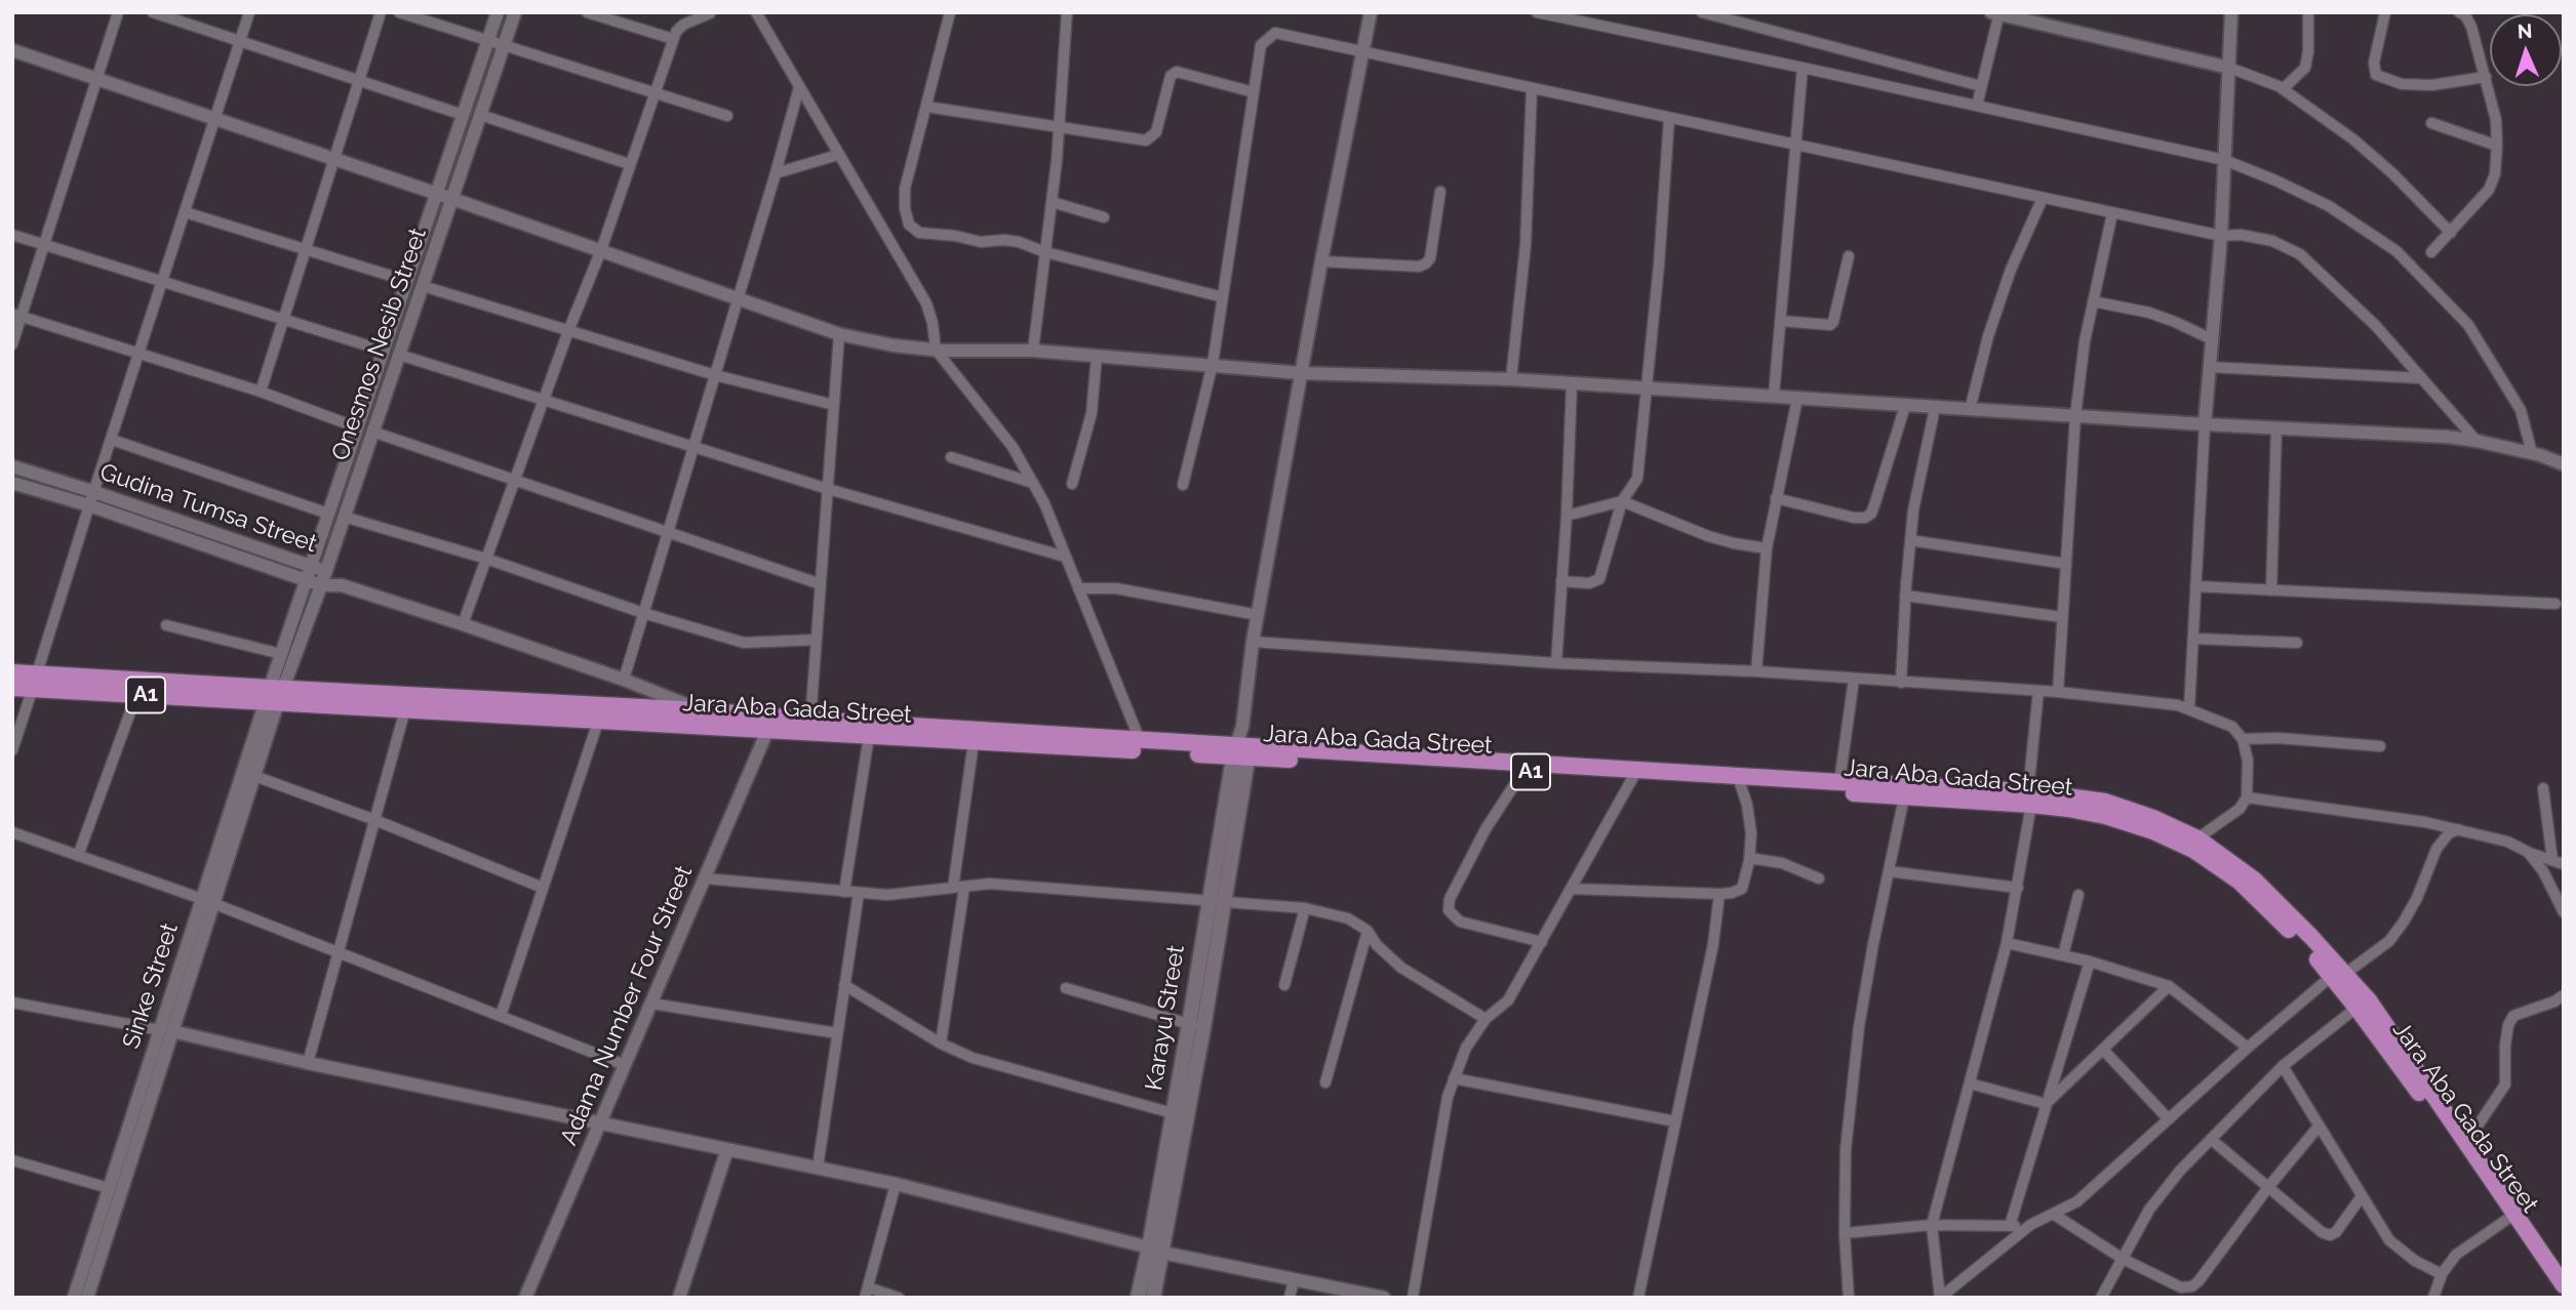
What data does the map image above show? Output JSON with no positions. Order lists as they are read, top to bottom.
{
  "streets": {
    "main road": ["A1", "Jara Aba Gada Street", "Karayu Street"],
    "street": [
      "Onesmos Nesib Street",
      "Gudina Tumsa Street",
      "Sinke Street",
      "Adama Number Four Street"
    ]
  },
  "crossings": [
    ["Onesmos Nesib Street", "Gudina Tumsa Street"],
    ["Onesmos Nesib Street", "Jara Aba Gada Street"],
    ["Onesmos Nesib Street", "Sinke Street"],
    ["Jara Aba Gada Street", "Sinke Street"],
    ["Jara Aba Gada Street", "Adama Number Four Street"],
    ["Jara Aba Gada Street", "Karayu Street"]
  ],
  "north": "top"
}
